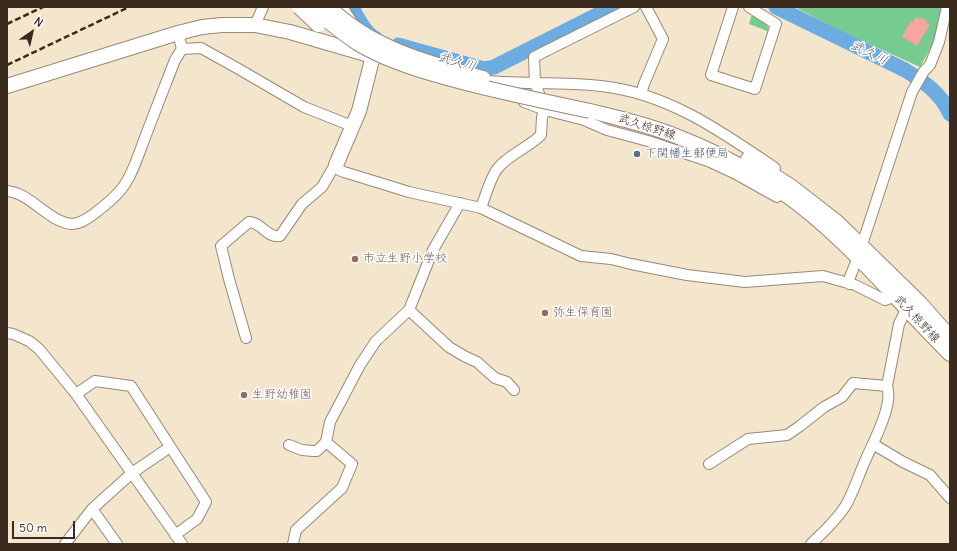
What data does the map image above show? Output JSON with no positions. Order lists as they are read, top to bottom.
{
  "streets": {
    "main road": ["武久椋野線"]
  },
  "water": ["武久川"],
  "places": [
    "下関幡生郵便局",
    "市立生野小学校",
    "弥生保育園",
    "生野幼稚園"
  ],
  "scale_bar": "50 m",
  "north": "top right"
}
